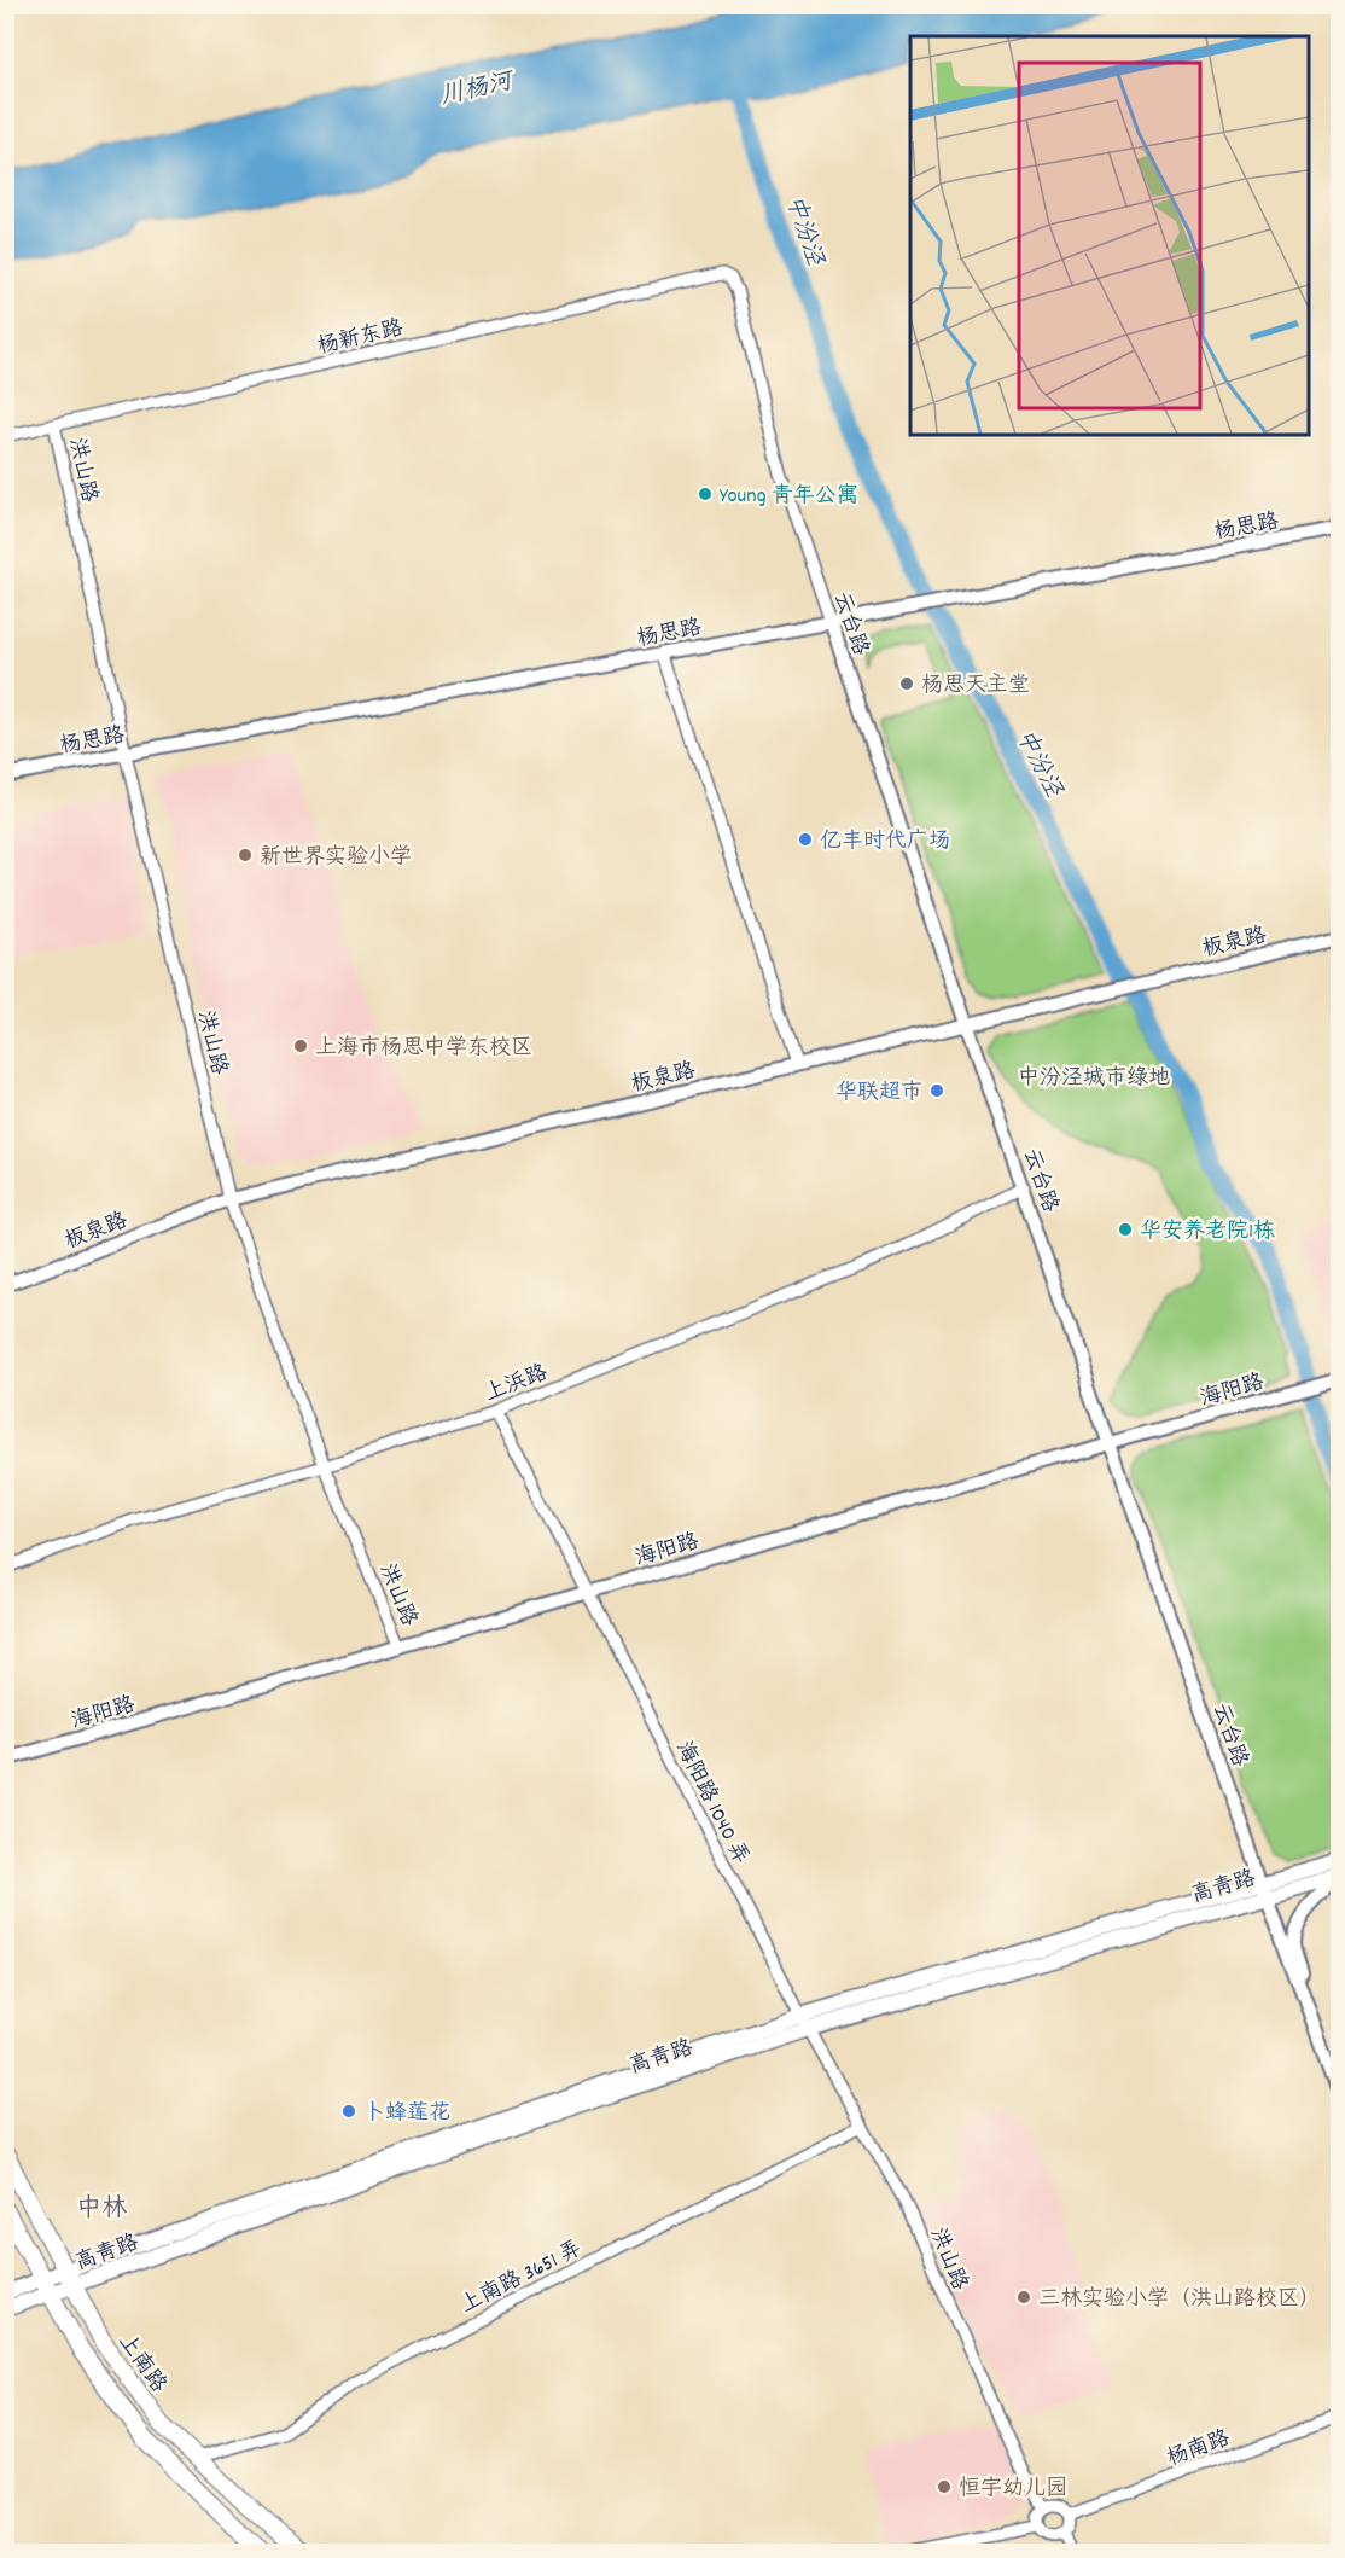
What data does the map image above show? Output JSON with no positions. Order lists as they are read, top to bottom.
{
  "streets": {
    "main road": ["高青路", "上南路"],
    "street": [
      "杨新东路",
      "洪山路",
      "杨思路",
      "云台路",
      "板泉路",
      "上浜路",
      "海阳路",
      "海阳路 1040 弄",
      "上南路 3651 弄",
      "杨南路"
    ]
  },
  "crossings": [
    ["杨新东路", "洪山路"],
    ["杨新东路", "云台路"],
    ["洪山路", "杨思路"],
    ["洪山路", "板泉路"],
    ["洪山路", "上浜路"],
    ["洪山路", "海阳路"],
    ["洪山路", "海阳路 1040 弄"],
    ["洪山路", "高青路"],
    ["洪山路", "上南路 3651 弄"],
    ["洪山路", "杨南路"],
    ["杨思路", "云台路"],
    ["云台路", "板泉路"],
    ["云台路", "上浜路"],
    ["云台路", "海阳路"],
    ["云台路", "高青路"],
    ["上浜路", "海阳路 1040 弄"],
    ["海阳路", "海阳路 1040 弄"],
    ["海阳路 1040 弄", "高青路"],
    ["高青路", "上南路"],
    ["上南路 3651 弄", "上南路"]
  ],
  "districts": ["中林"],
  "water": ["川杨河", "中汾泾"],
  "parks": ["中汾泾城市绿地"],
  "places": [
    "Young 青年公寓",
    "杨思天主堂",
    "亿丰时代广场",
    "新世界实验小学",
    "上海市杨思中学东校区",
    "华联超市",
    "华安养老院1栋",
    "卜蜂莲花",
    "三林实验小学（洪山路校区）",
    "恒宇幼儿园"
  ]
}
